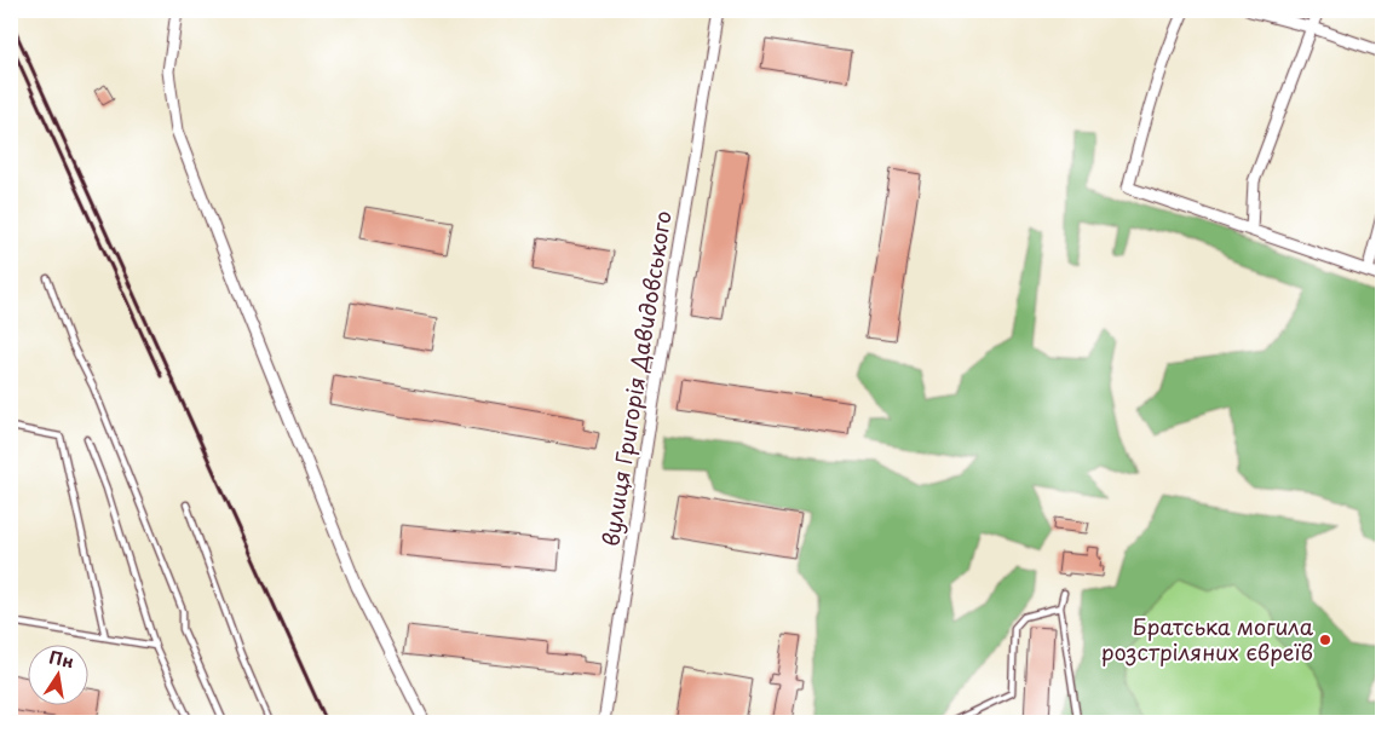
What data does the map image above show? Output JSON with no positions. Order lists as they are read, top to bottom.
{
  "streets": {
    "street": ["вулиця Григорія Давидовського"]
  },
  "places": ["Братська могила розстріляних євреїв"],
  "north": "top"
}
